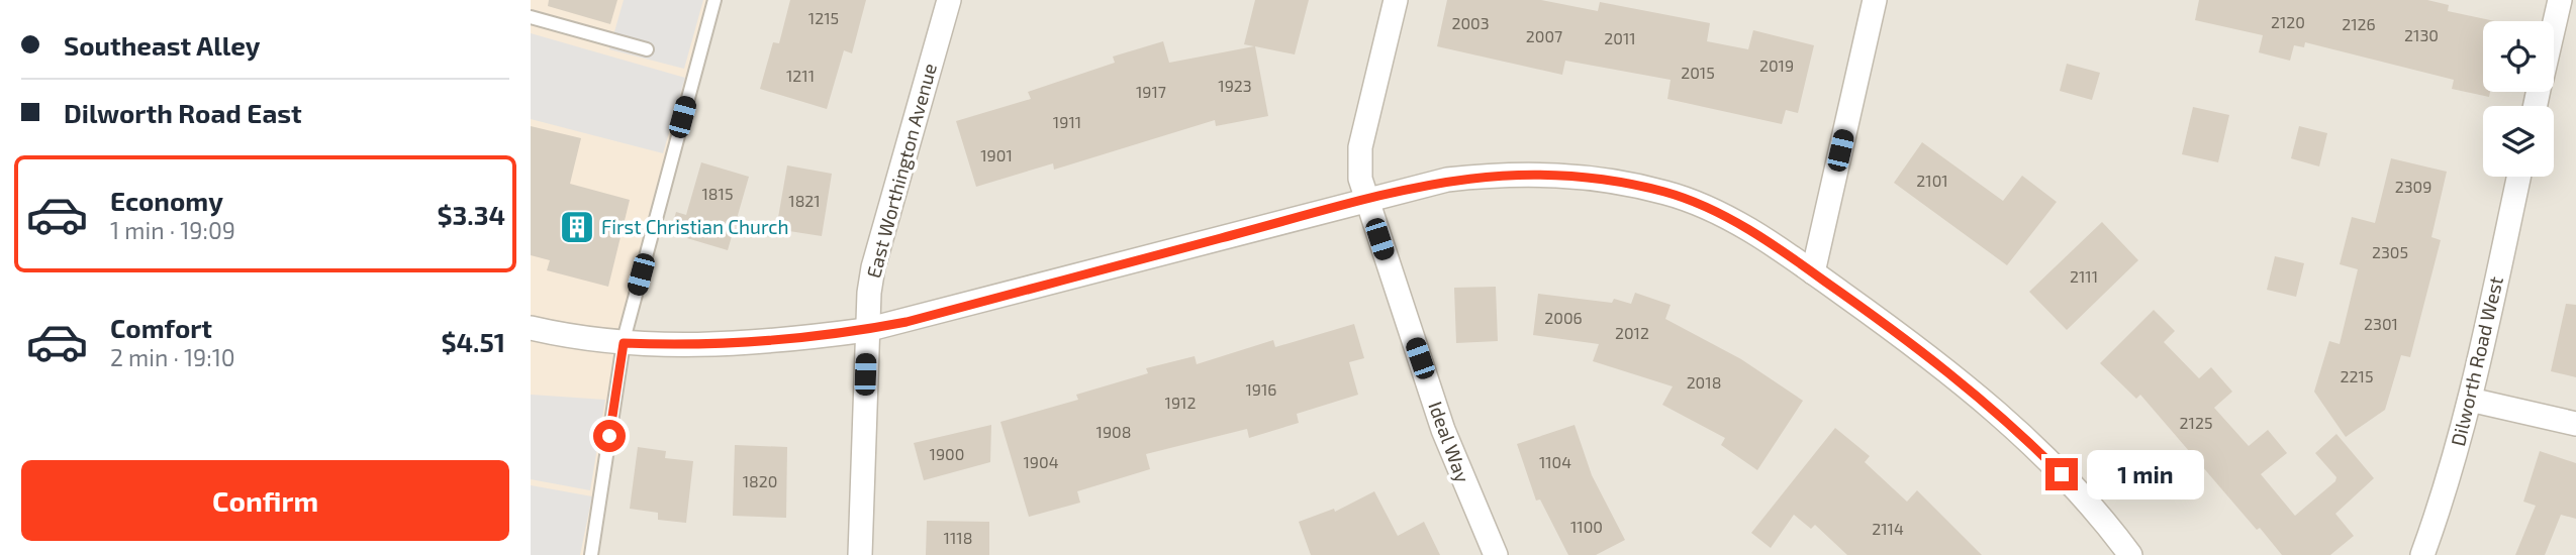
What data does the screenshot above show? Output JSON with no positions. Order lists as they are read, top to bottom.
{
  "streets": {
    "street": ["East Worthington Avenue", "Dilworth Road West", "Ideal Way"]
  },
  "places": {
    "building": ["First Christian Church"]
  },
  "house_numbers": [
    "1215",
    "2120",
    "2003",
    "2126",
    "2130",
    "2007",
    "2011",
    "2019",
    "2015",
    "1211",
    "1923",
    "1917",
    "1911",
    "1901",
    "2101",
    "2309",
    "1815",
    "1821",
    "2305",
    "2111",
    "2006",
    "2301",
    "2012",
    "2215",
    "2018",
    "1916",
    "1912",
    "2125",
    "1908",
    "1900",
    "1904",
    "1104",
    "1820",
    "1100",
    "2114",
    "1118"
  ],
  "page": {
    "banner": ["Southeast Alley", "Dilworth Road East"],
    "list": [
      {
        "name": "Economy",
        "note": "1 min · 19:09",
        "value": "$3.34"
      },
      {
        "name": "Comfort",
        "note": "2 min · 19:10",
        "value": "$4.51"
      }
    ],
    "buttons": "Confirm",
    "bubble": "1 min"
  }
}
